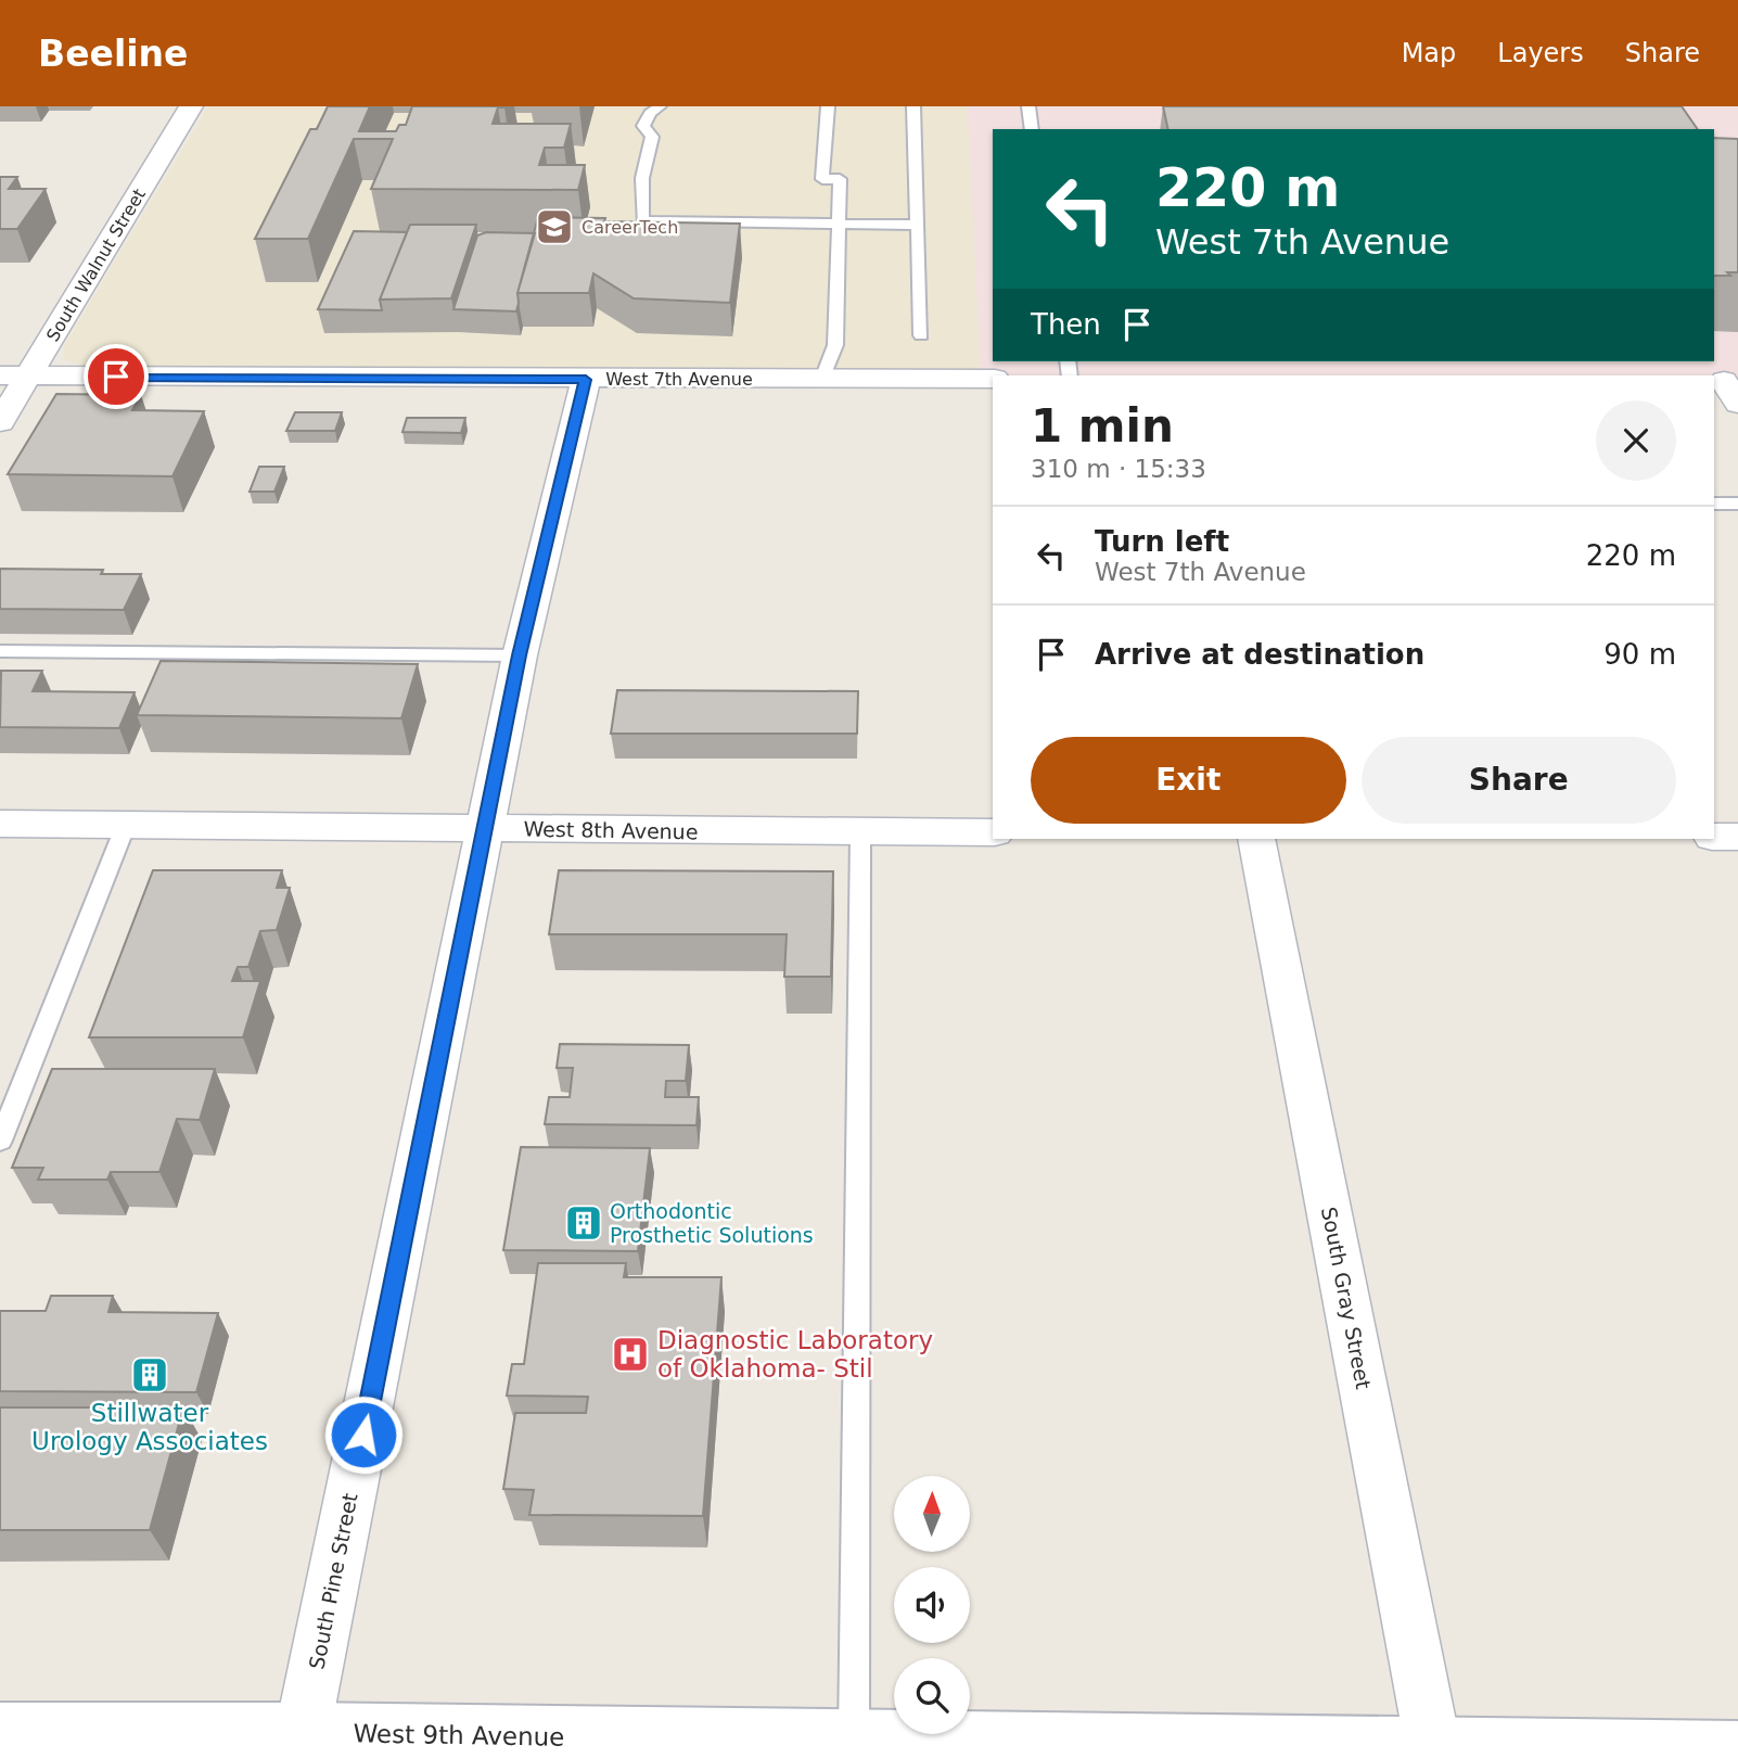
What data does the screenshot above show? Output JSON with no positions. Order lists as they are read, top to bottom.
{
  "streets": {
    "street": [
      "South Walnut Street",
      "West 7th Avenue",
      "West 8th Avenue",
      "South Gray Street",
      "South Pine Street",
      "West 9th Avenue"
    ]
  },
  "crossings": [
    ["South Walnut Street", "West 7th Avenue"],
    ["West 7th Avenue", "South Pine Street"],
    ["West 8th Avenue", "South Pine Street"],
    ["South Gray Street", "West 9th Avenue"],
    ["South Pine Street", "West 9th Avenue"]
  ],
  "places": {
    "school or university": ["CareerTech"],
    "building": ["Orthodontic Prosthetic Solutions", "Stillwater Urology Associates"],
    "hospital": ["Diagnostic Laboratory of Oklahoma- Stil"]
  },
  "north": "top",
  "page": {
    "header": "Beeline",
    "nav": ["Map", "Layers", "Share"],
    "turn": ["220 m", "West 7th Avenue"],
    "then": "Then",
    "heading": ["1 min", "310 m · 15:33"],
    "list": [
      {
        "name": "Turn left",
        "note": "West 7th Avenue",
        "value": "220 m"
      },
      {
        "name": "Arrive at destination",
        "value": "90 m"
      }
    ],
    "buttons": ["Exit", "Share"]
  }
}
